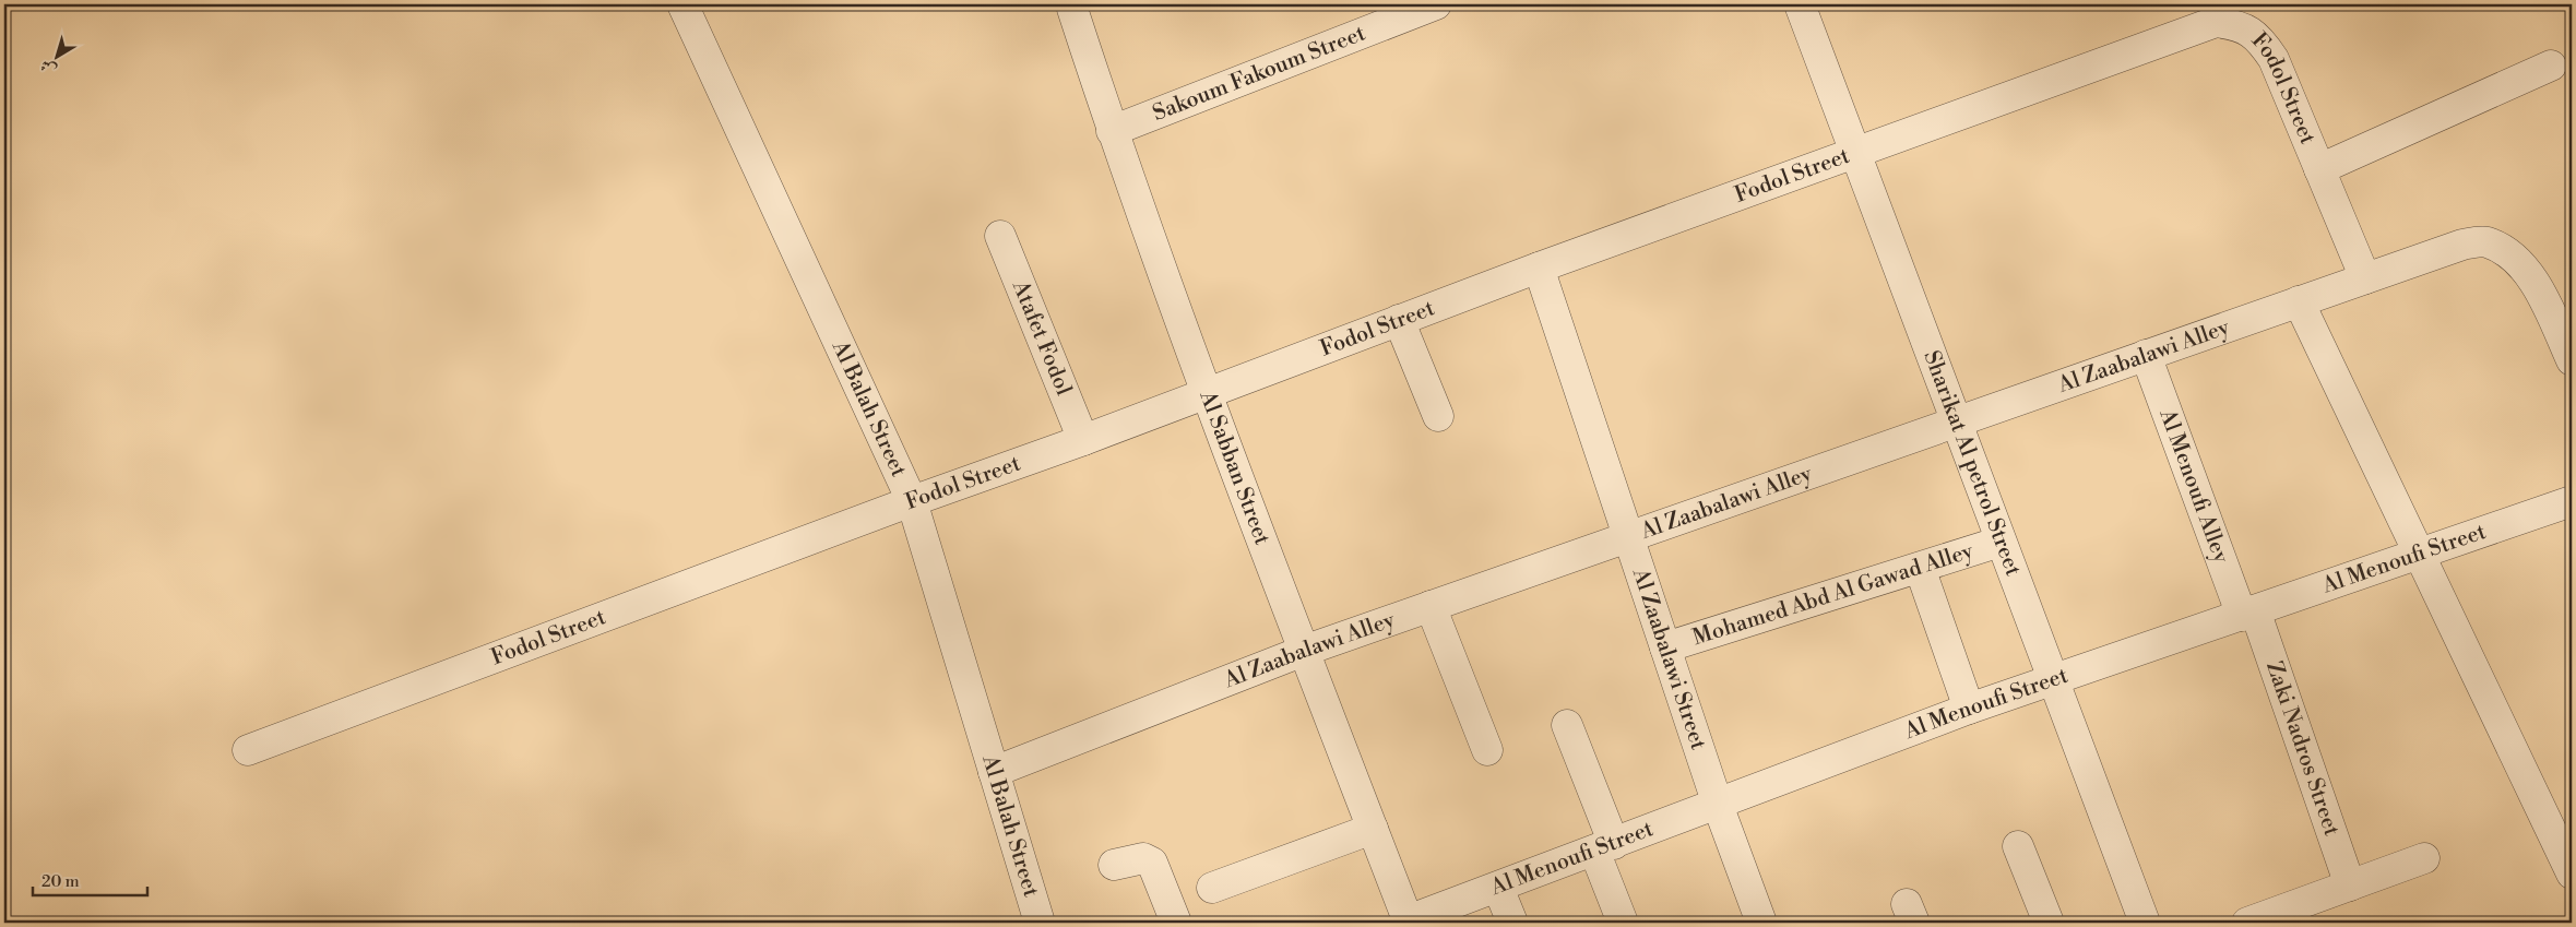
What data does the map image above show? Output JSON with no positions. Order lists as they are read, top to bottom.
{
  "streets": {
    "street": [
      "Sakoum Fakoum Street",
      "Fodol Street",
      "Atafet Fodol",
      "Al Zaabalawi Alley",
      "Al Balah Street",
      "Sharikat Al petrol Street",
      "Al Sabban Street",
      "Al Menoufi Alley",
      "Al Menoufi Street",
      "Mohamed Abd Al Gawad Alley",
      "Al Zaabalawi Street",
      "Zaki Nadros Street"
    ]
  },
  "crossings": [
    ["Sakoum Fakoum Street", "Al Sabban Street"],
    ["Fodol Street", "Atafet Fodol"],
    ["Fodol Street", "Al Zaabalawi Alley"],
    ["Fodol Street", "Al Balah Street"],
    ["Fodol Street", "Sharikat Al petrol Street"],
    ["Fodol Street", "Al Sabban Street"],
    ["Fodol Street", "Al Zaabalawi Street"],
    ["Al Zaabalawi Alley", "Al Balah Street"],
    ["Al Zaabalawi Alley", "Sharikat Al petrol Street"],
    ["Al Zaabalawi Alley", "Al Sabban Street"],
    ["Al Zaabalawi Alley", "Al Menoufi Alley"],
    ["Al Zaabalawi Alley", "Al Zaabalawi Street"],
    ["Sharikat Al petrol Street", "Al Menoufi Street"],
    ["Sharikat Al petrol Street", "Mohamed Abd Al Gawad Alley"],
    ["Al Sabban Street", "Al Menoufi Street"],
    ["Al Menoufi Alley", "Al Menoufi Street"],
    ["Al Menoufi Alley", "Zaki Nadros Street"],
    ["Al Menoufi Street", "Al Zaabalawi Street"],
    ["Al Menoufi Street", "Zaki Nadros Street"],
    ["Mohamed Abd Al Gawad Alley", "Al Zaabalawi Street"]
  ],
  "scale_bar": "20 m",
  "north": "bottom left"
}
